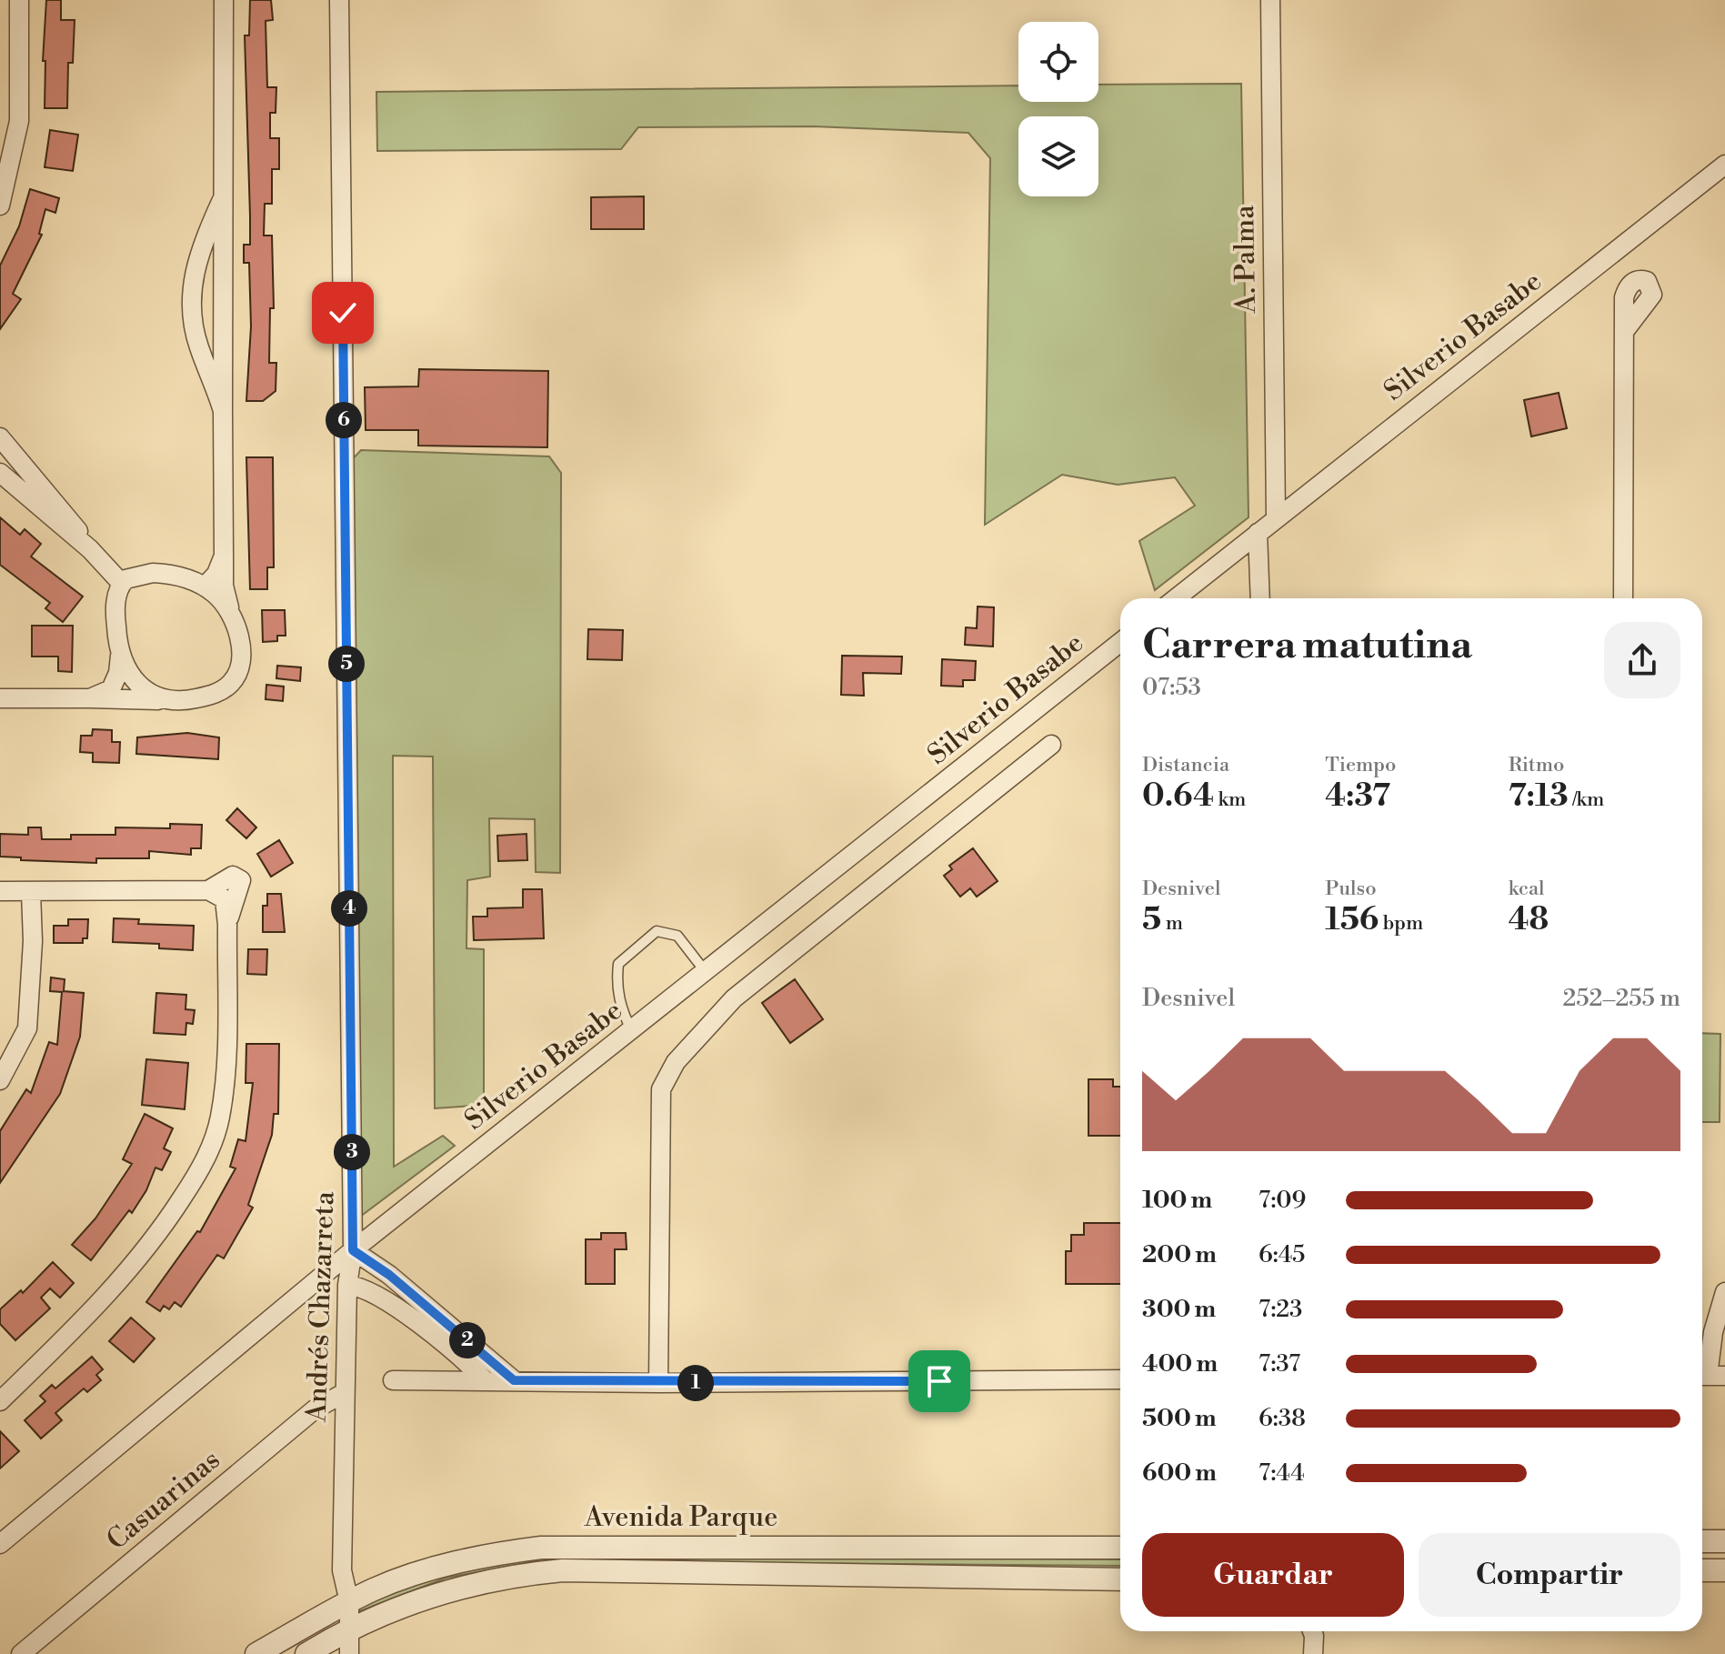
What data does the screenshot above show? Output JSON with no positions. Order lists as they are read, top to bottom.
{
  "streets": {
    "street": [
      "A. Palma",
      "Silverio Basabe",
      "Andrés Chazarreta",
      "Casuarinas",
      "Avenida Parque"
    ]
  },
  "crossings": [
    ["A. Palma", "Silverio Basabe"],
    ["Silverio Basabe", "Andrés Chazarreta"],
    ["Andrés Chazarreta", "Casuarinas"],
    ["Andrés Chazarreta", "Avenida Parque"]
  ],
  "page": {
    "pins": [
      "6",
      "5",
      "4",
      "3",
      "2",
      "1"
    ],
    "heading": ["Carrera matutina", "07:53"],
    "stats": [
      ["Distancia", "0.64 km"],
      ["Tiempo", "4:37"],
      ["Ritmo", "7:13 /km"],
      ["Desnivel", "5 m"],
      ["Pulso", "156 bpm"],
      ["kcal", "48"]
    ],
    "chart": ["Desnivel", "252–255 m"],
    "list": [
      {
        "name": "100 m",
        "note": "7:09"
      },
      {
        "name": "200 m",
        "note": "6:45"
      },
      {
        "name": "300 m",
        "note": "7:23"
      },
      {
        "name": "400 m",
        "note": "7:37"
      },
      {
        "name": "500 m",
        "note": "6:38"
      },
      {
        "name": "600 m",
        "note": "7:44"
      }
    ],
    "buttons": ["Guardar", "Compartir"]
  }
}
